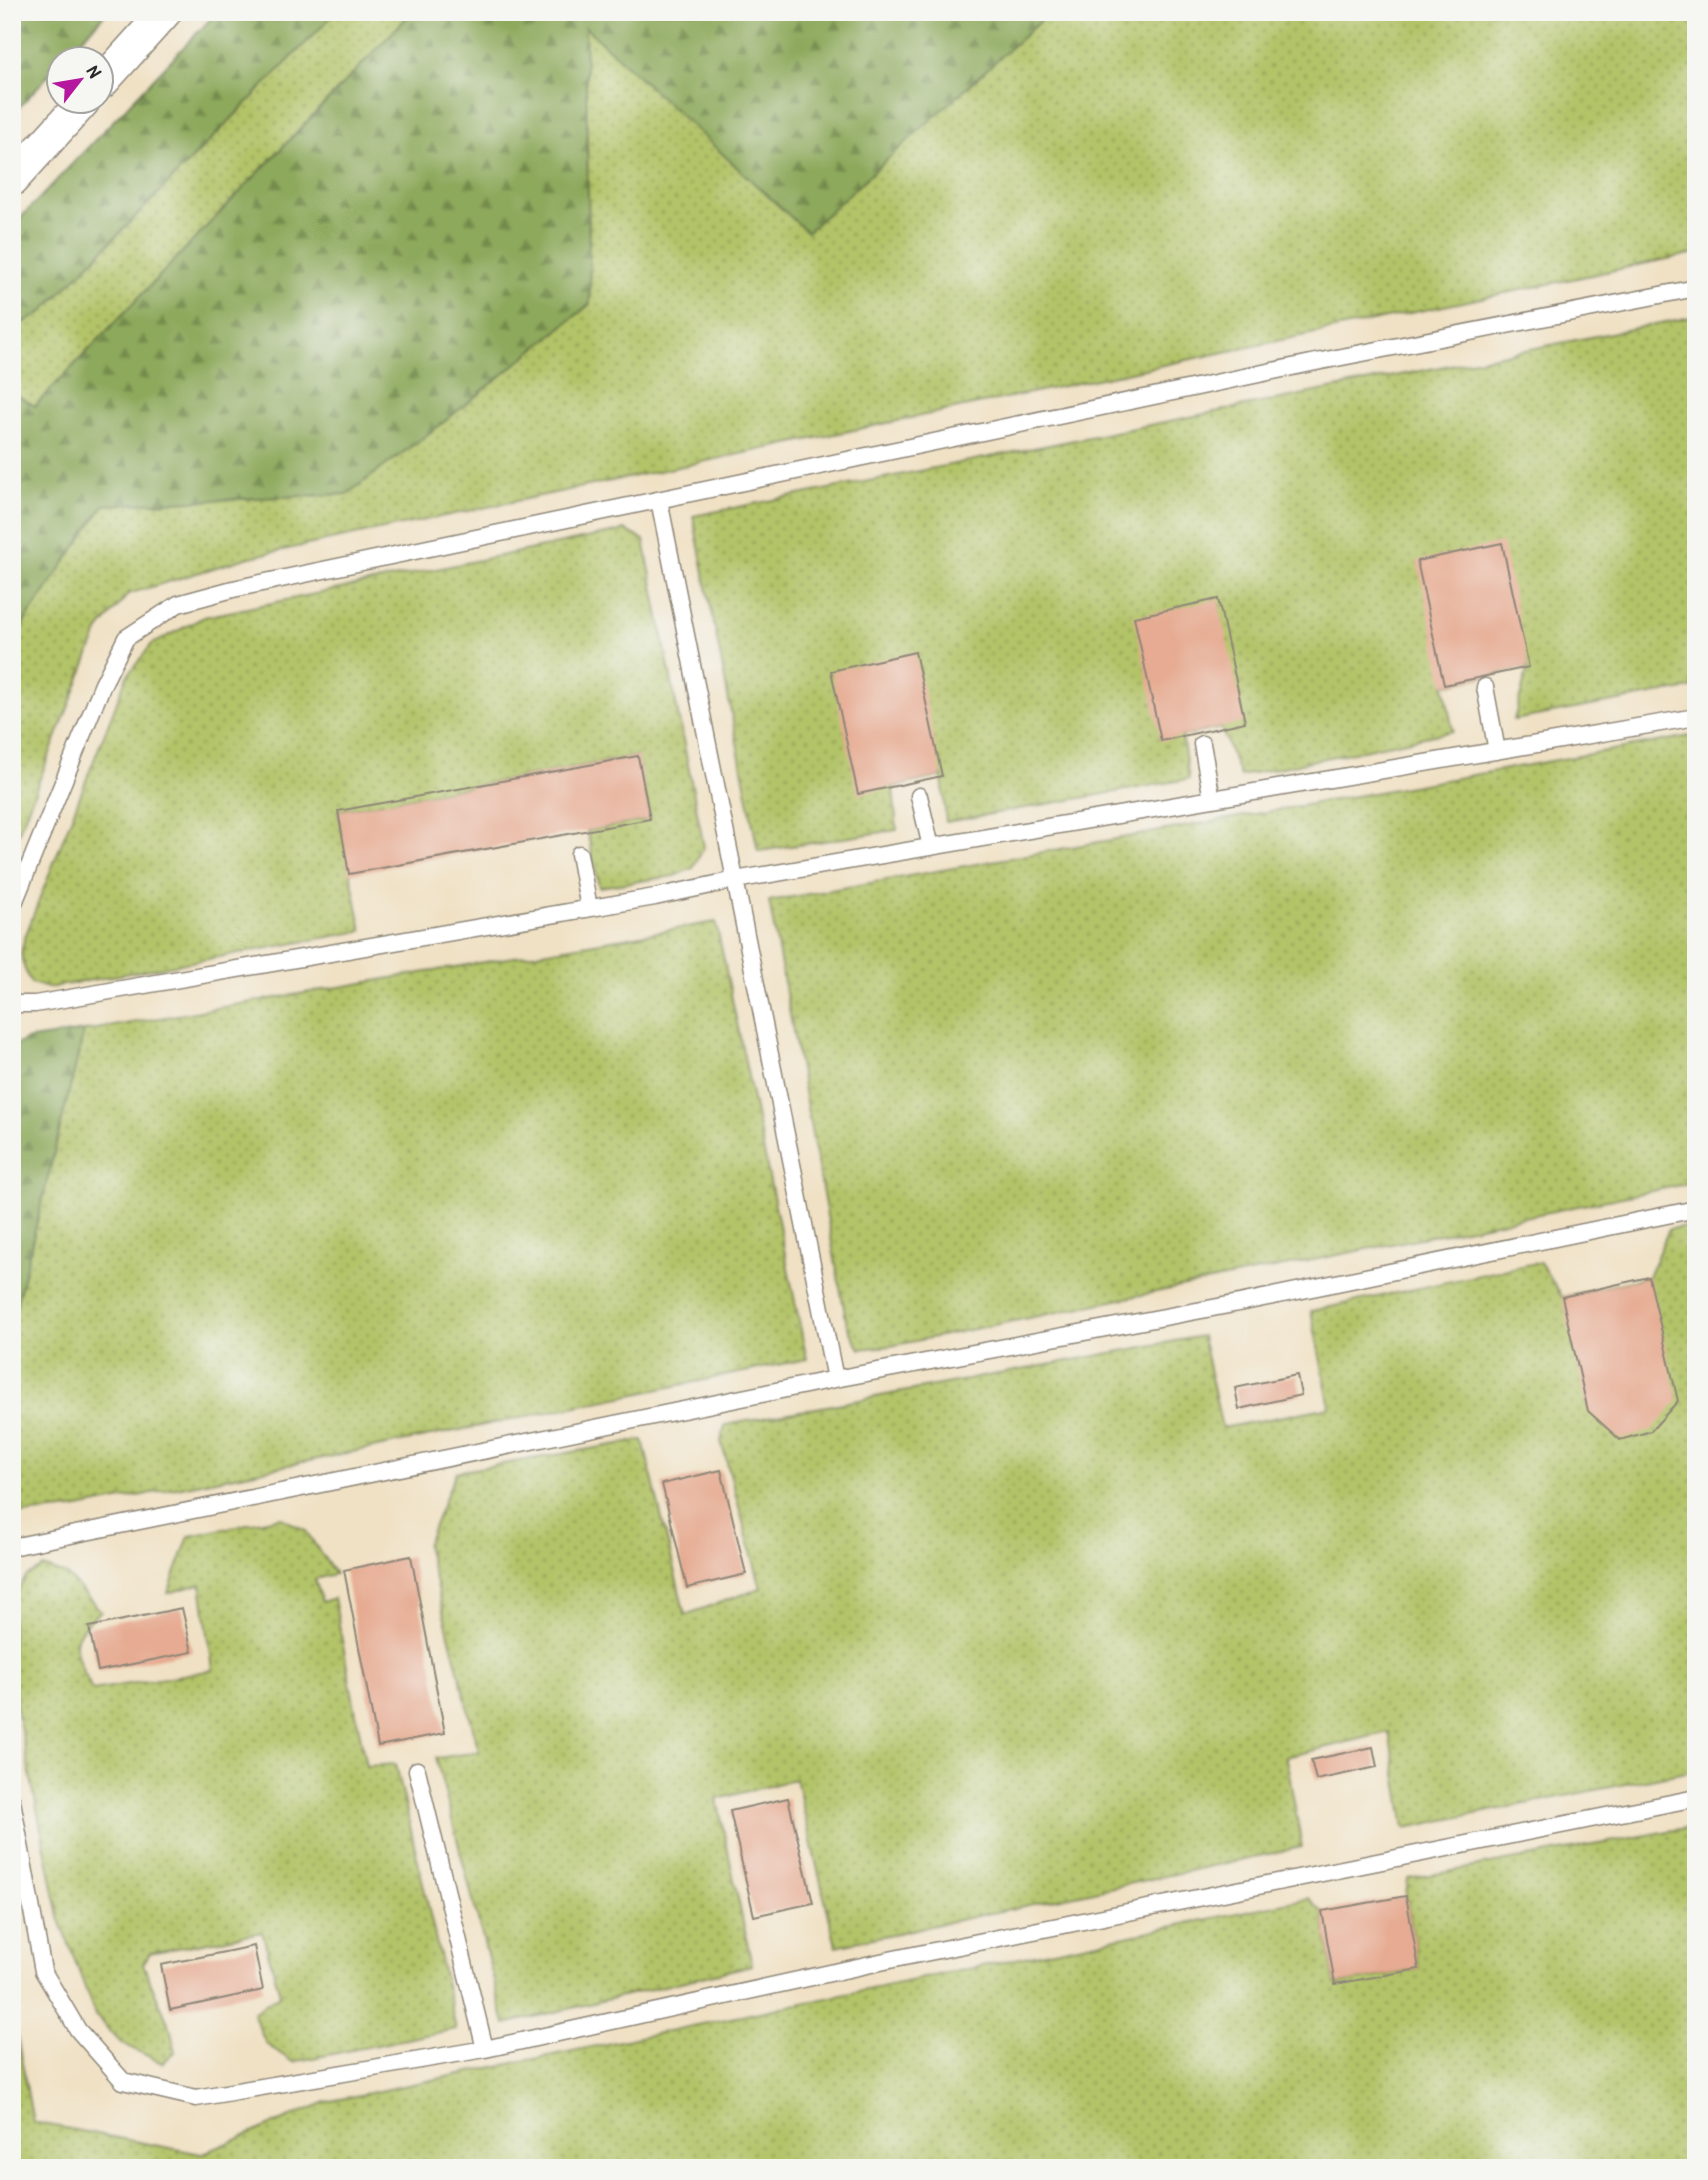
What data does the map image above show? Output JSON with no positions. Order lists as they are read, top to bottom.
{
  "north": "top right"
}
